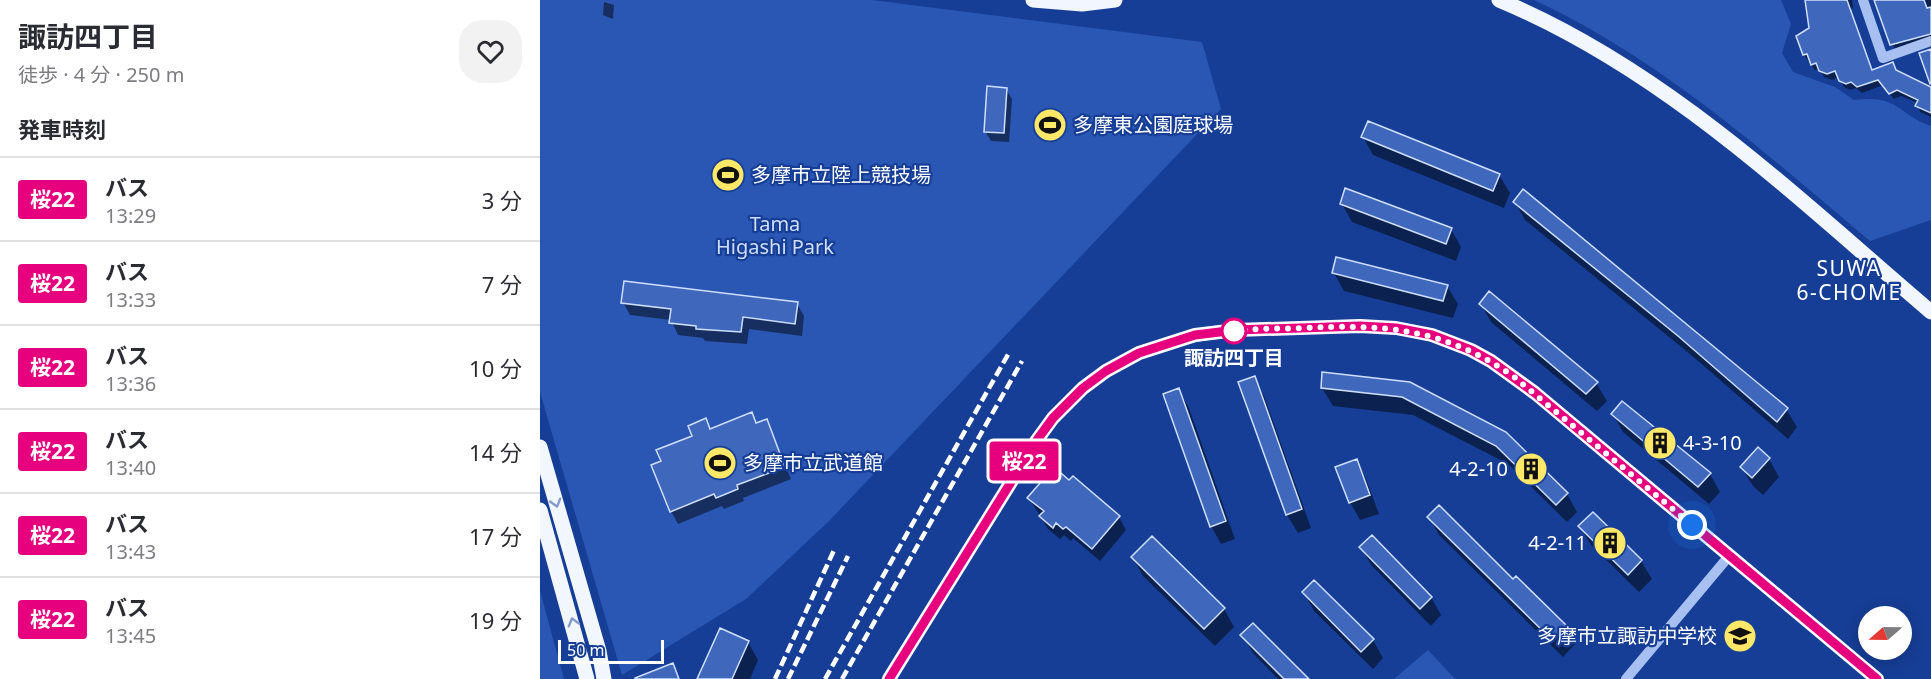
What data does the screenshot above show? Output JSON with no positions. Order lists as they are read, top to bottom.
{
  "districts": ["SUWA 6-CHOME"],
  "parks": ["Tama Higashi Park"],
  "places": {
    "sports": ["多摩東公園庭球場", "多摩市立陸上競技場", "多摩市立武道館"],
    "other": ["諏訪四丁目"],
    "building": ["4-3-10", "4-2-10", "4-2-11"],
    "school or university": ["多摩市立諏訪中学校"]
  },
  "lines": ["bus line 桜22"],
  "scale_bar": "50 m",
  "north": "left",
  "page": {
    "heading": [
      ["諏訪四丁目", "徒歩 · 4 分 · 250 m"],
      "発車時刻"
    ],
    "on_map": "桜22",
    "list": [
      {
        "mark": "桜22",
        "name": "バス",
        "note": "13:29",
        "value": "3 分"
      },
      {
        "mark": "桜22",
        "name": "バス",
        "note": "13:33",
        "value": "7 分"
      },
      {
        "mark": "桜22",
        "name": "バス",
        "note": "13:36",
        "value": "10 分"
      },
      {
        "mark": "桜22",
        "name": "バス",
        "note": "13:40",
        "value": "14 分"
      },
      {
        "mark": "桜22",
        "name": "バス",
        "note": "13:43",
        "value": "17 分"
      },
      {
        "mark": "桜22",
        "name": "バス",
        "note": "13:45",
        "value": "19 分"
      }
    ],
    "scale": "50 m"
  }
}
